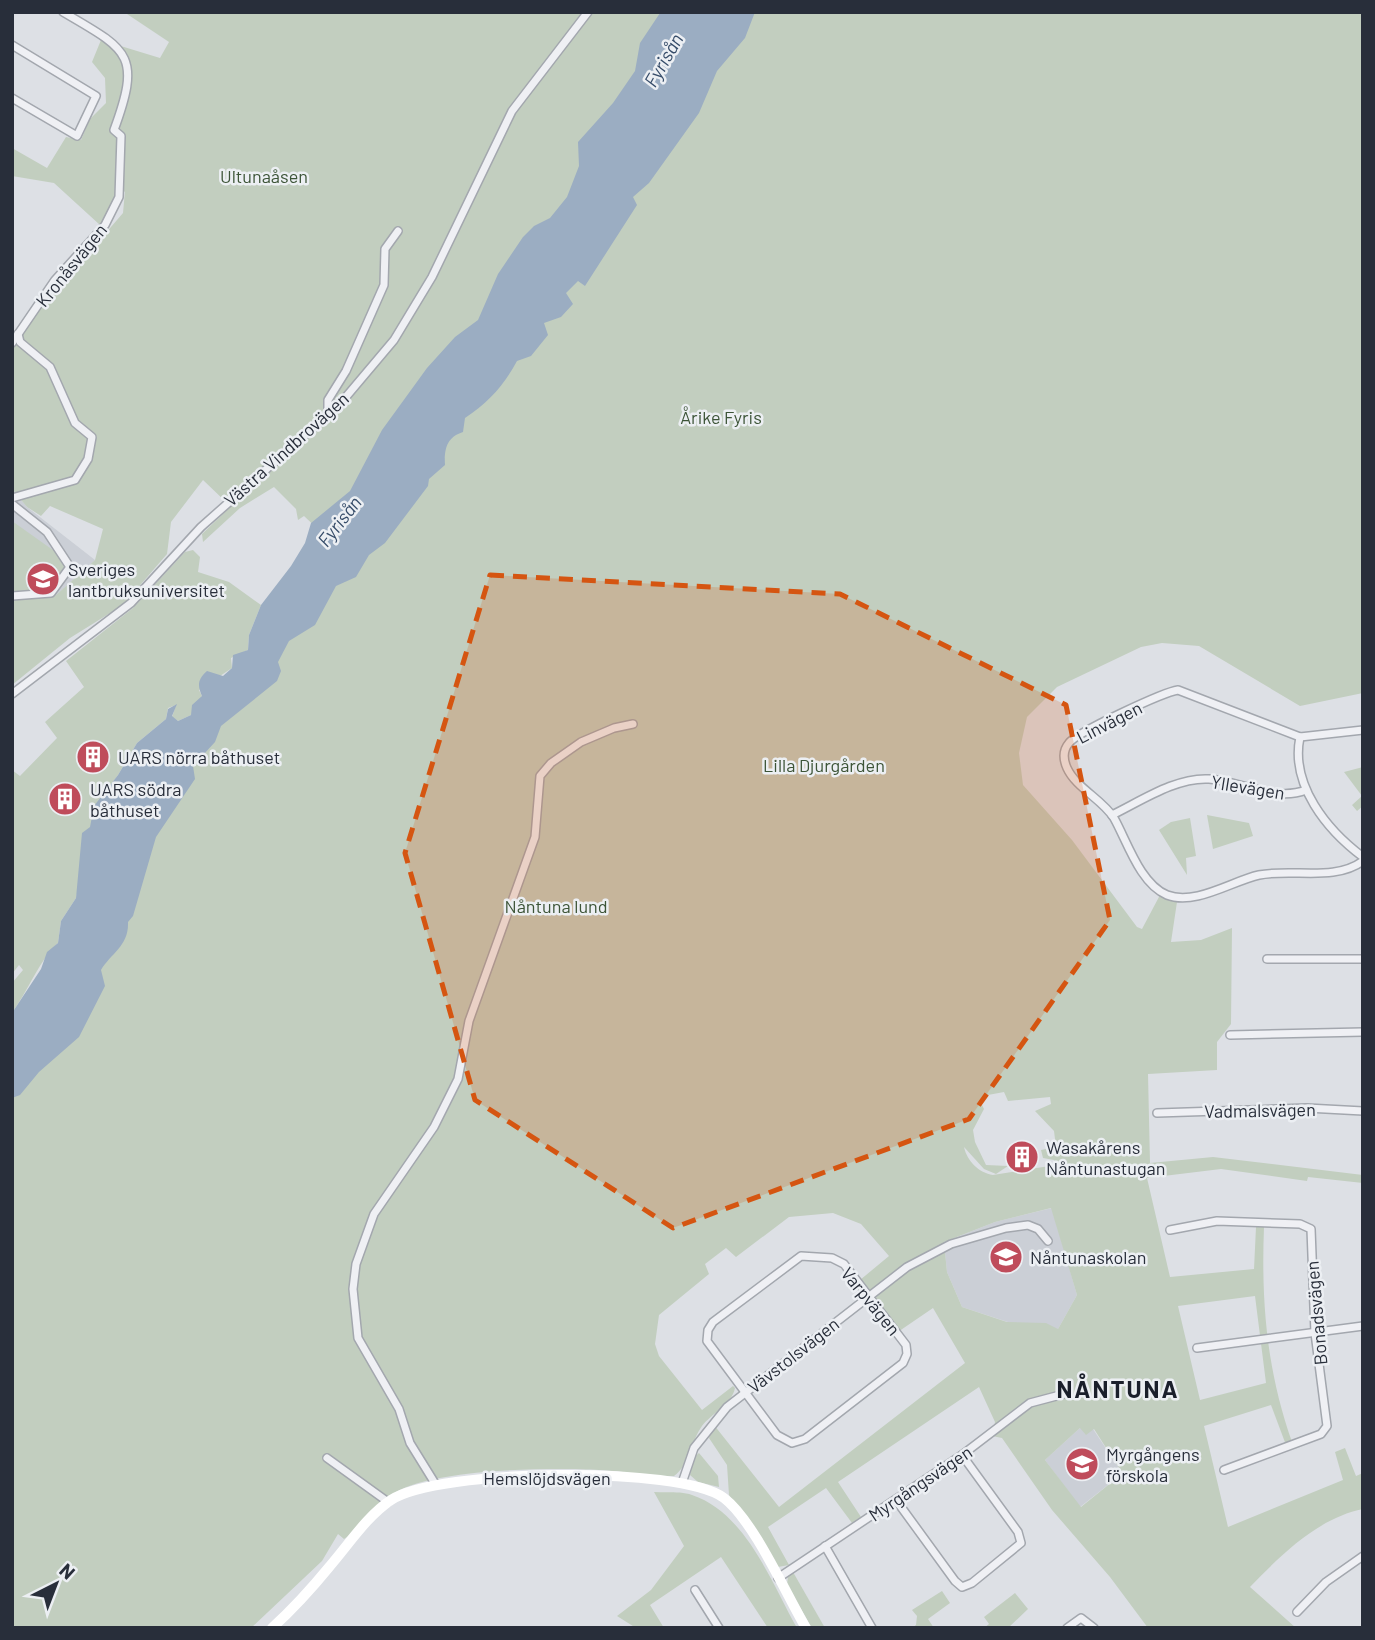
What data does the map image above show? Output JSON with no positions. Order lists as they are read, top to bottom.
{
  "streets": {
    "street": [
      "Kronåsvägen",
      "Västra Vindbrovägen",
      "Linvägen",
      "Yllevägen",
      "Vadmalsvägen",
      "Varpvägen",
      "Bonadsvägen",
      "Vävstolsvägen",
      "Hemslöjdsvägen",
      "Myrgångsvägen"
    ]
  },
  "crossings": [
    ["Linvägen", "Yllevägen"],
    ["Varpvägen", "Vävstolsvägen"],
    ["Vävstolsvägen", "Hemslöjdsvägen"],
    ["Hemslöjdsvägen", "Myrgångsvägen"]
  ],
  "districts": ["NÅNTUNA"],
  "water": ["Fyrisån"],
  "parks": [
    "Ultunaåsen",
    "Årike Fyris",
    "Lilla Djurgården",
    "Nåntuna lund"
  ],
  "places": {
    "school or university": ["Sveriges lantbruksuniversitet", "Nåntunaskolan", "Myrgångens förskola"],
    "building": ["UARS nörra båthuset", "UARS södra båthuset", "Wasakårens Nåntunastugan"]
  },
  "north": "top right"
}
